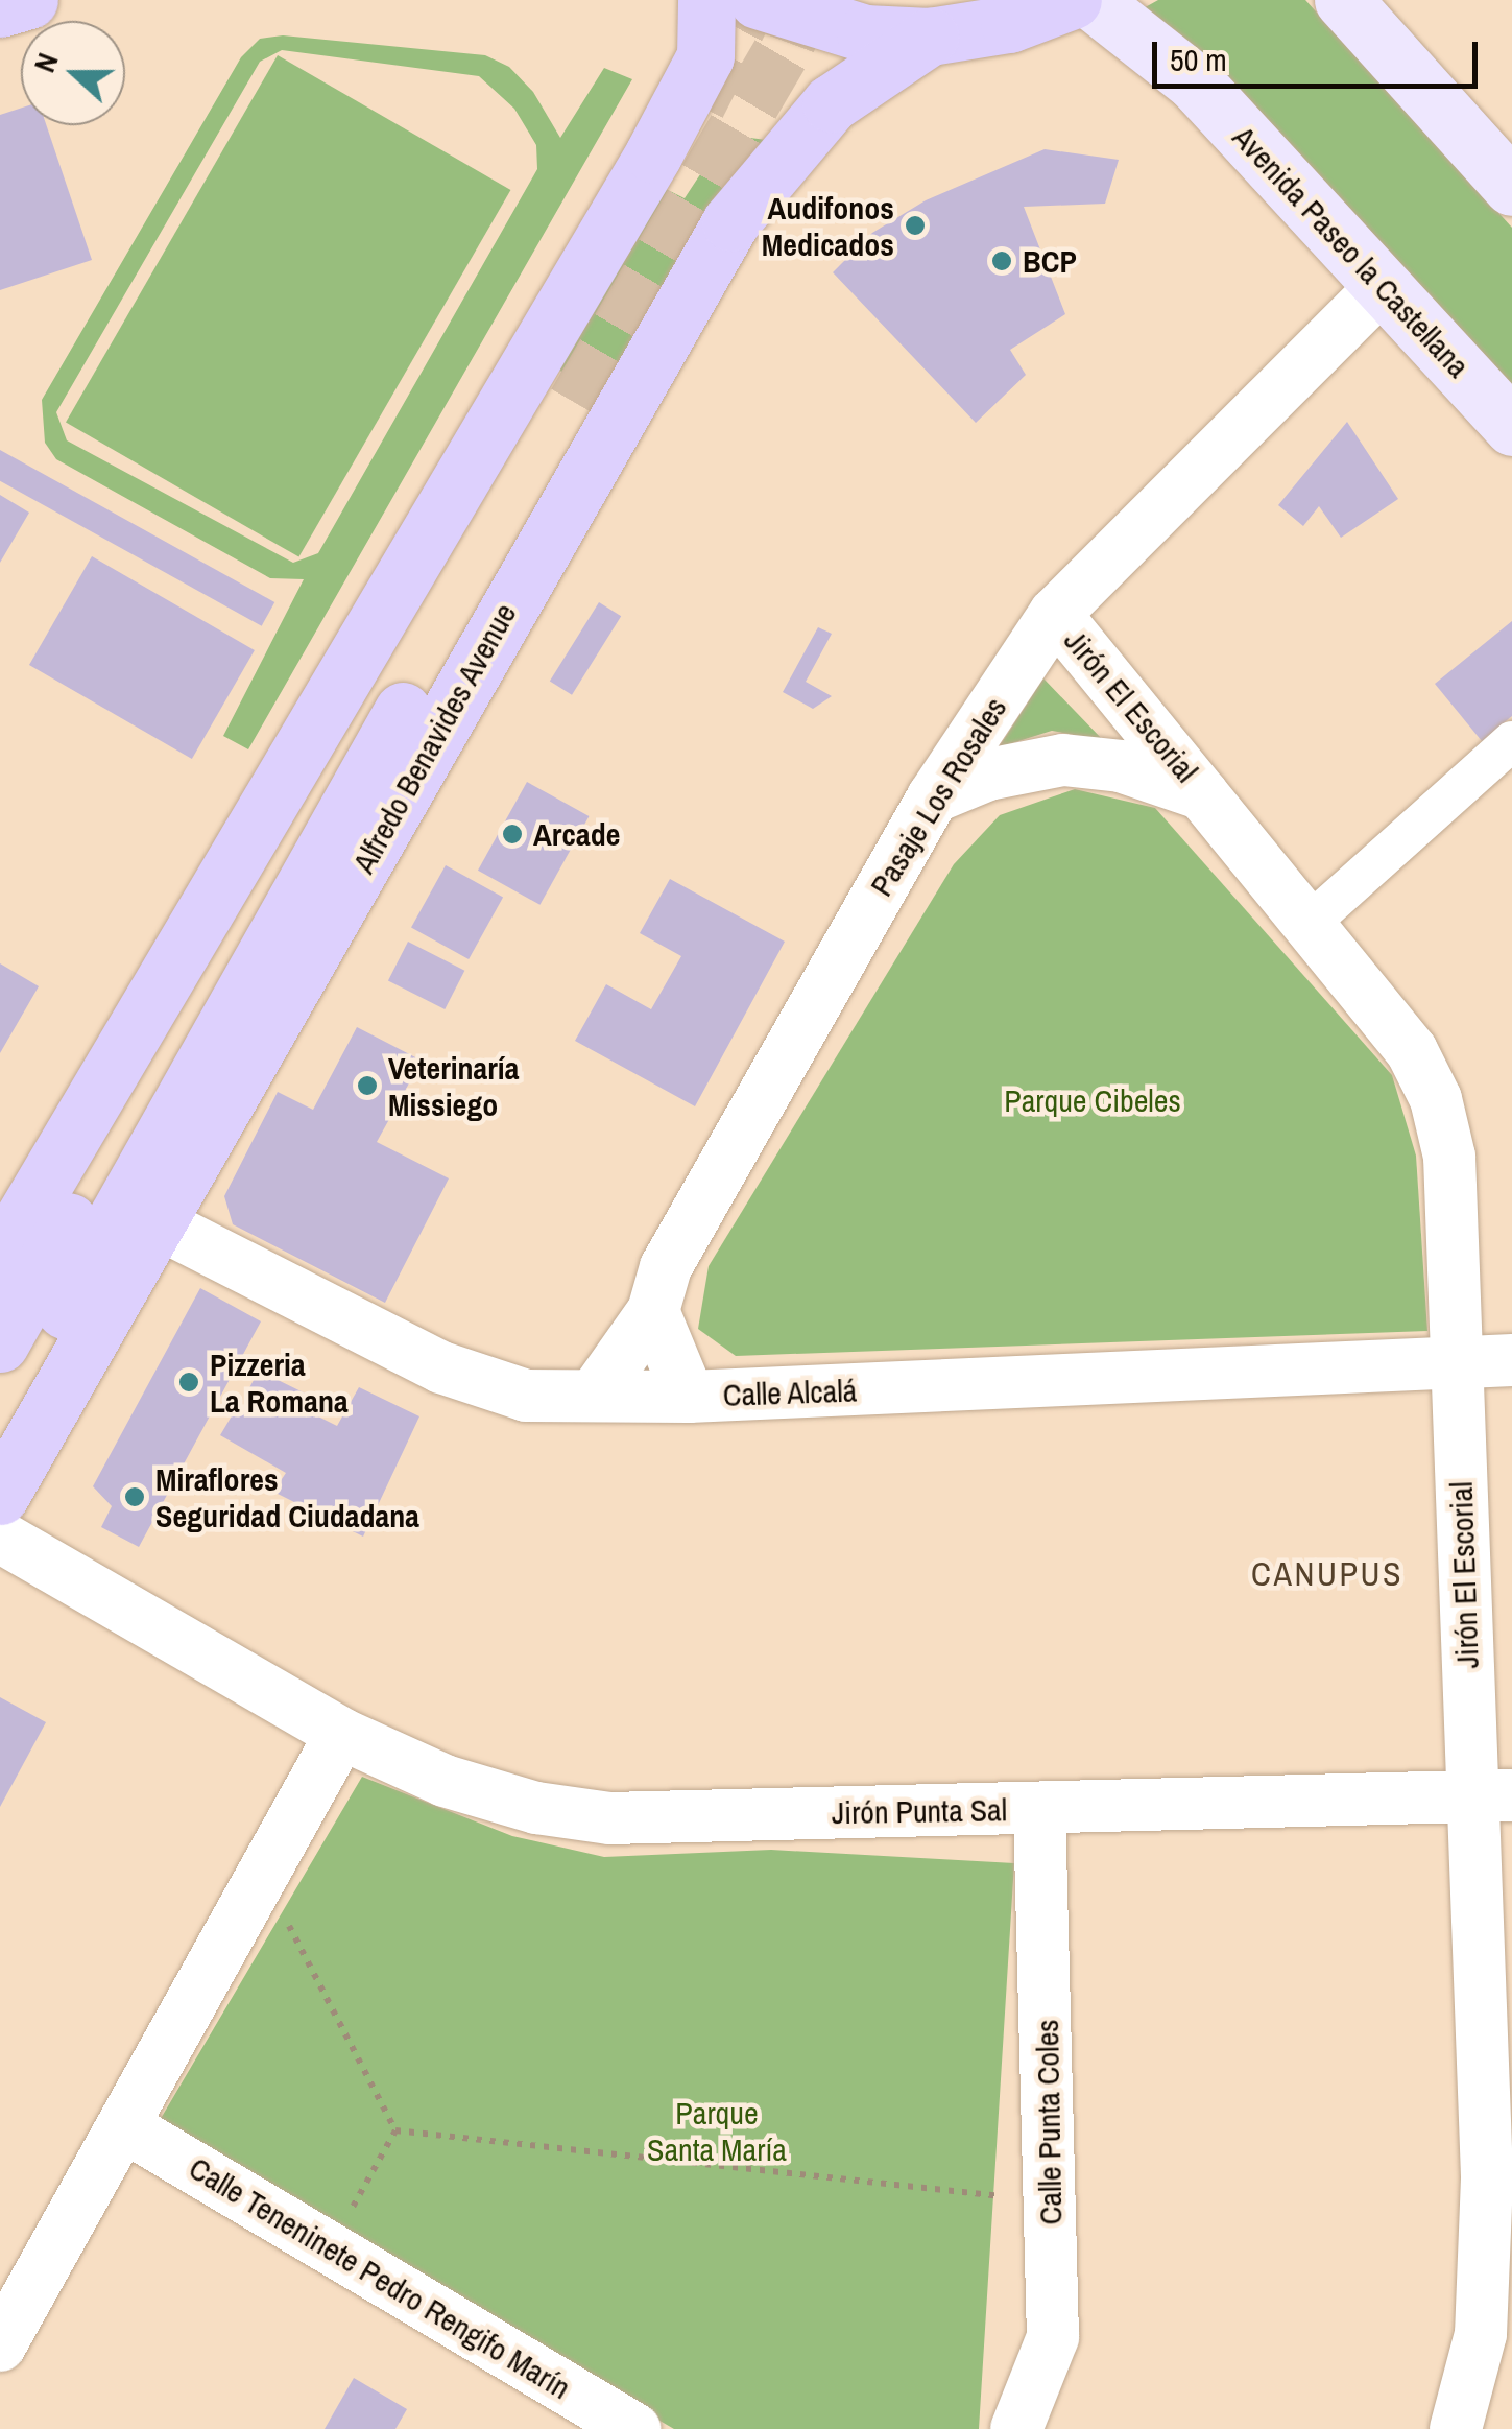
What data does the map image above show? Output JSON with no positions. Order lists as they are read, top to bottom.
{
  "streets": {
    "main road": ["Avenida Paseo la Castellana", "Alfredo Benavides Avenue"],
    "street": [
      "Jirón El Escorial",
      "Pasaje Los Rosales",
      "Calle Alcalá",
      "Jirón Punta Sal",
      "Calle Punta Coles",
      "Calle Teneninete Pedro Rengifo Marín"
    ]
  },
  "crossings": [
    ["Avenida Paseo la Castellana", "Pasaje Los Rosales"],
    ["Jirón El Escorial", "Pasaje Los Rosales"],
    ["Jirón El Escorial", "Calle Alcalá"],
    ["Jirón El Escorial", "Jirón Punta Sal"],
    ["Alfredo Benavides Avenue", "Calle Alcalá"],
    ["Pasaje Los Rosales", "Calle Alcalá"],
    ["Jirón Punta Sal", "Calle Punta Coles"]
  ],
  "districts": ["CANUPUS"],
  "parks": ["Parque Cibeles", "Parque Santa María"],
  "places": [
    "Audifonos Medicados",
    "BCP",
    "Arcade",
    "Veterinaría Missiego",
    "Pizzeria La Romana",
    "Miraflores Seguridad Ciudadana"
  ],
  "scale_bar": "50 m",
  "north": "left"
}
